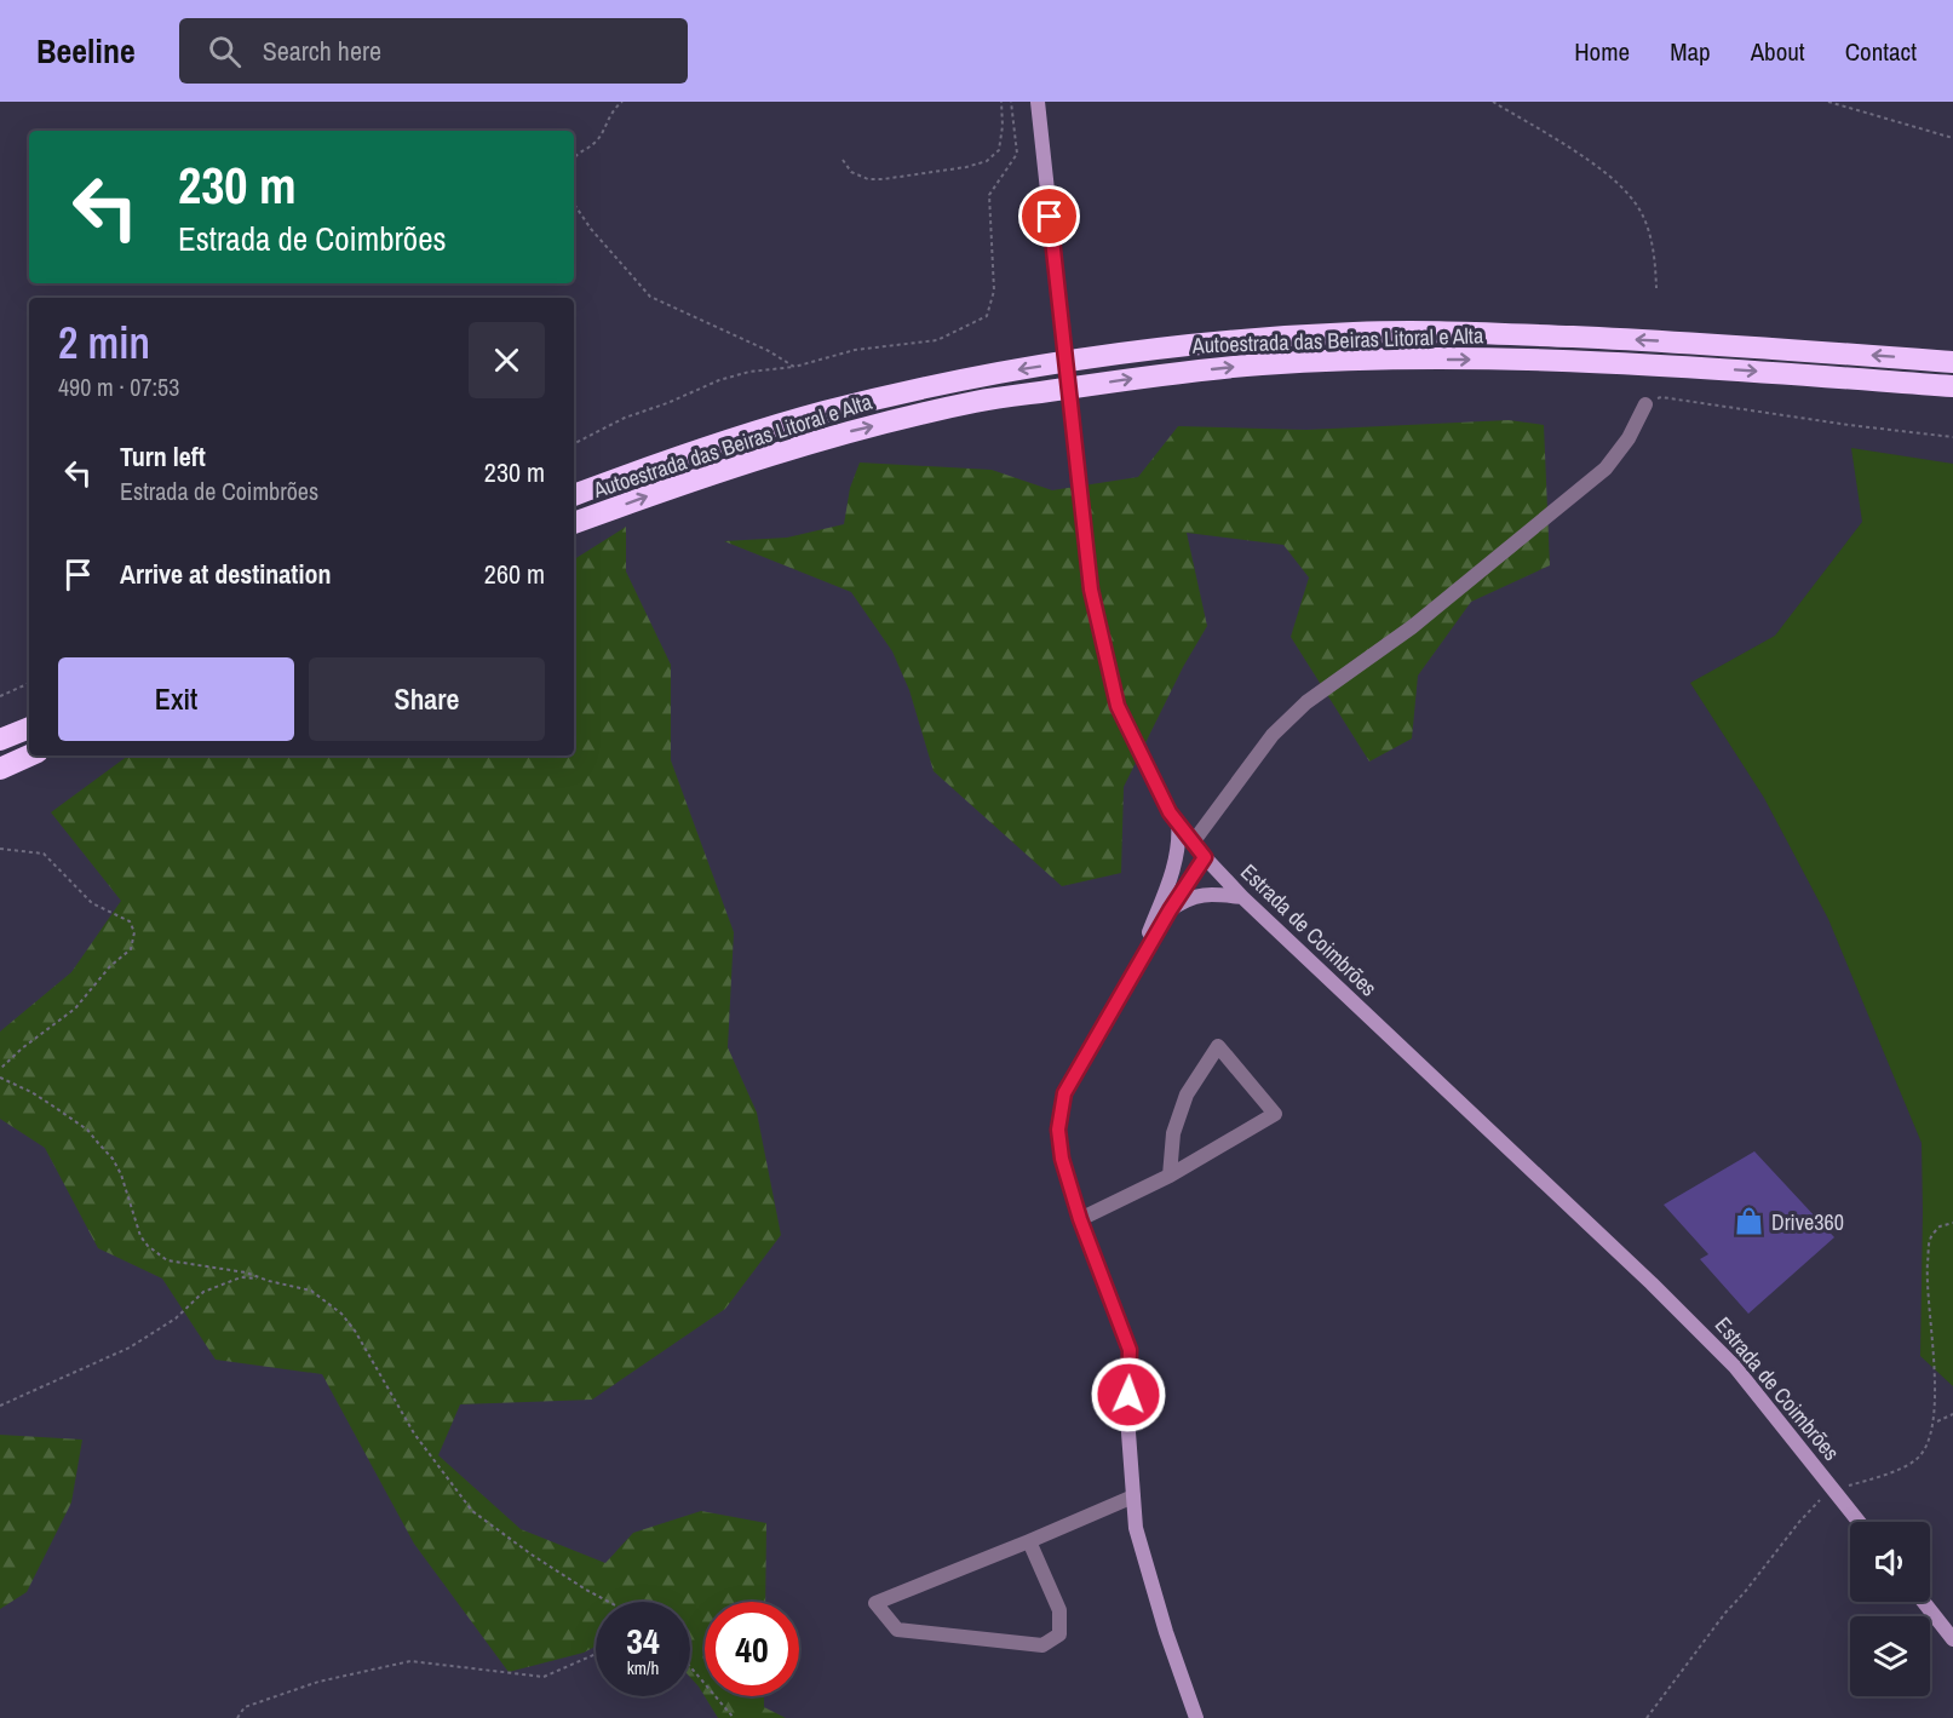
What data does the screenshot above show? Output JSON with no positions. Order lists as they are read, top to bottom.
{
  "streets": {
    "highway": ["Autoestrada das Beiras Litoral e Alta"],
    "street": ["Estrada de Coimbrões"]
  },
  "places": {
    "shop": ["Drive360"]
  },
  "page": {
    "header": "Beeline",
    "search": "Search here",
    "nav": [
      "Home",
      "Map",
      "About",
      "Contact"
    ],
    "turn": ["230 m", "Estrada de Coimbrões"],
    "heading": ["2 min", "490 m · 07:53"],
    "list": [
      {
        "name": "Turn left",
        "note": "Estrada de Coimbrões",
        "value": "230 m"
      },
      {
        "name": "Arrive at destination",
        "value": "260 m"
      }
    ],
    "buttons": ["Exit", "Share"],
    "speed": "34 km/h",
    "limit": "40"
  }
}
